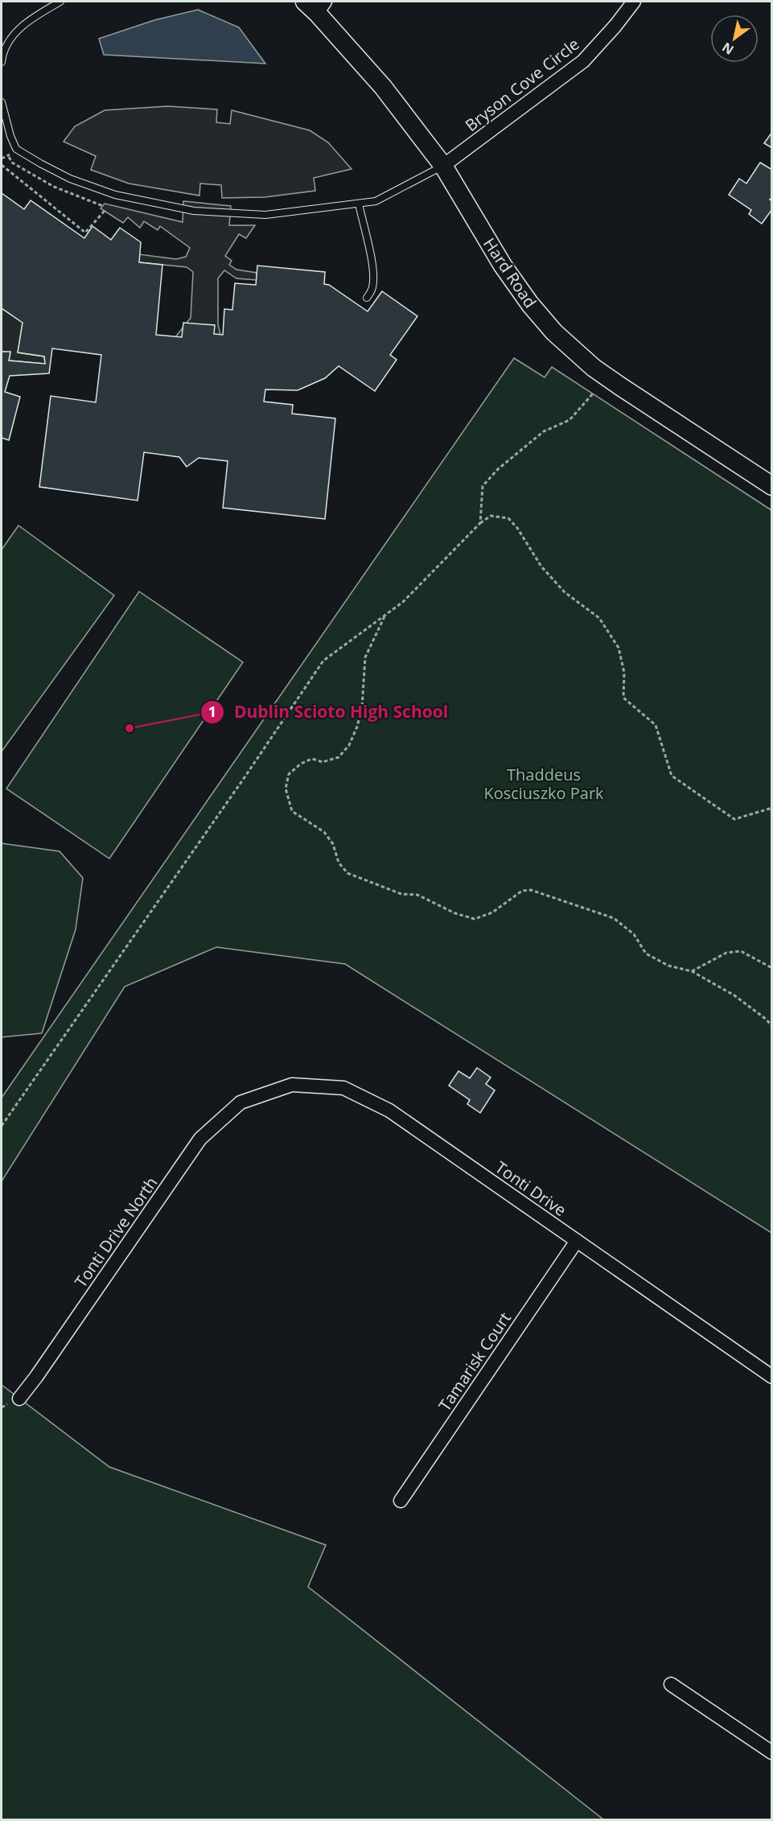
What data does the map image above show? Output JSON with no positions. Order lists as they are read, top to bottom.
{
  "streets": {
    "main road": ["Hard Road"],
    "street": [
      "Bryson Cove Circle",
      "Tonti Drive",
      "Tonti Drive North",
      "Tamarisk Court"
    ]
  },
  "crossings": [
    ["Bryson Cove Circle", "Hard Road"],
    ["Tonti Drive", "Tonti Drive North"],
    ["Tonti Drive", "Tamarisk Court"]
  ],
  "parks": ["Thaddeus Kosciuszko Park"],
  "places": ["Dublin Scioto High School"],
  "north": "bottom left"
}
